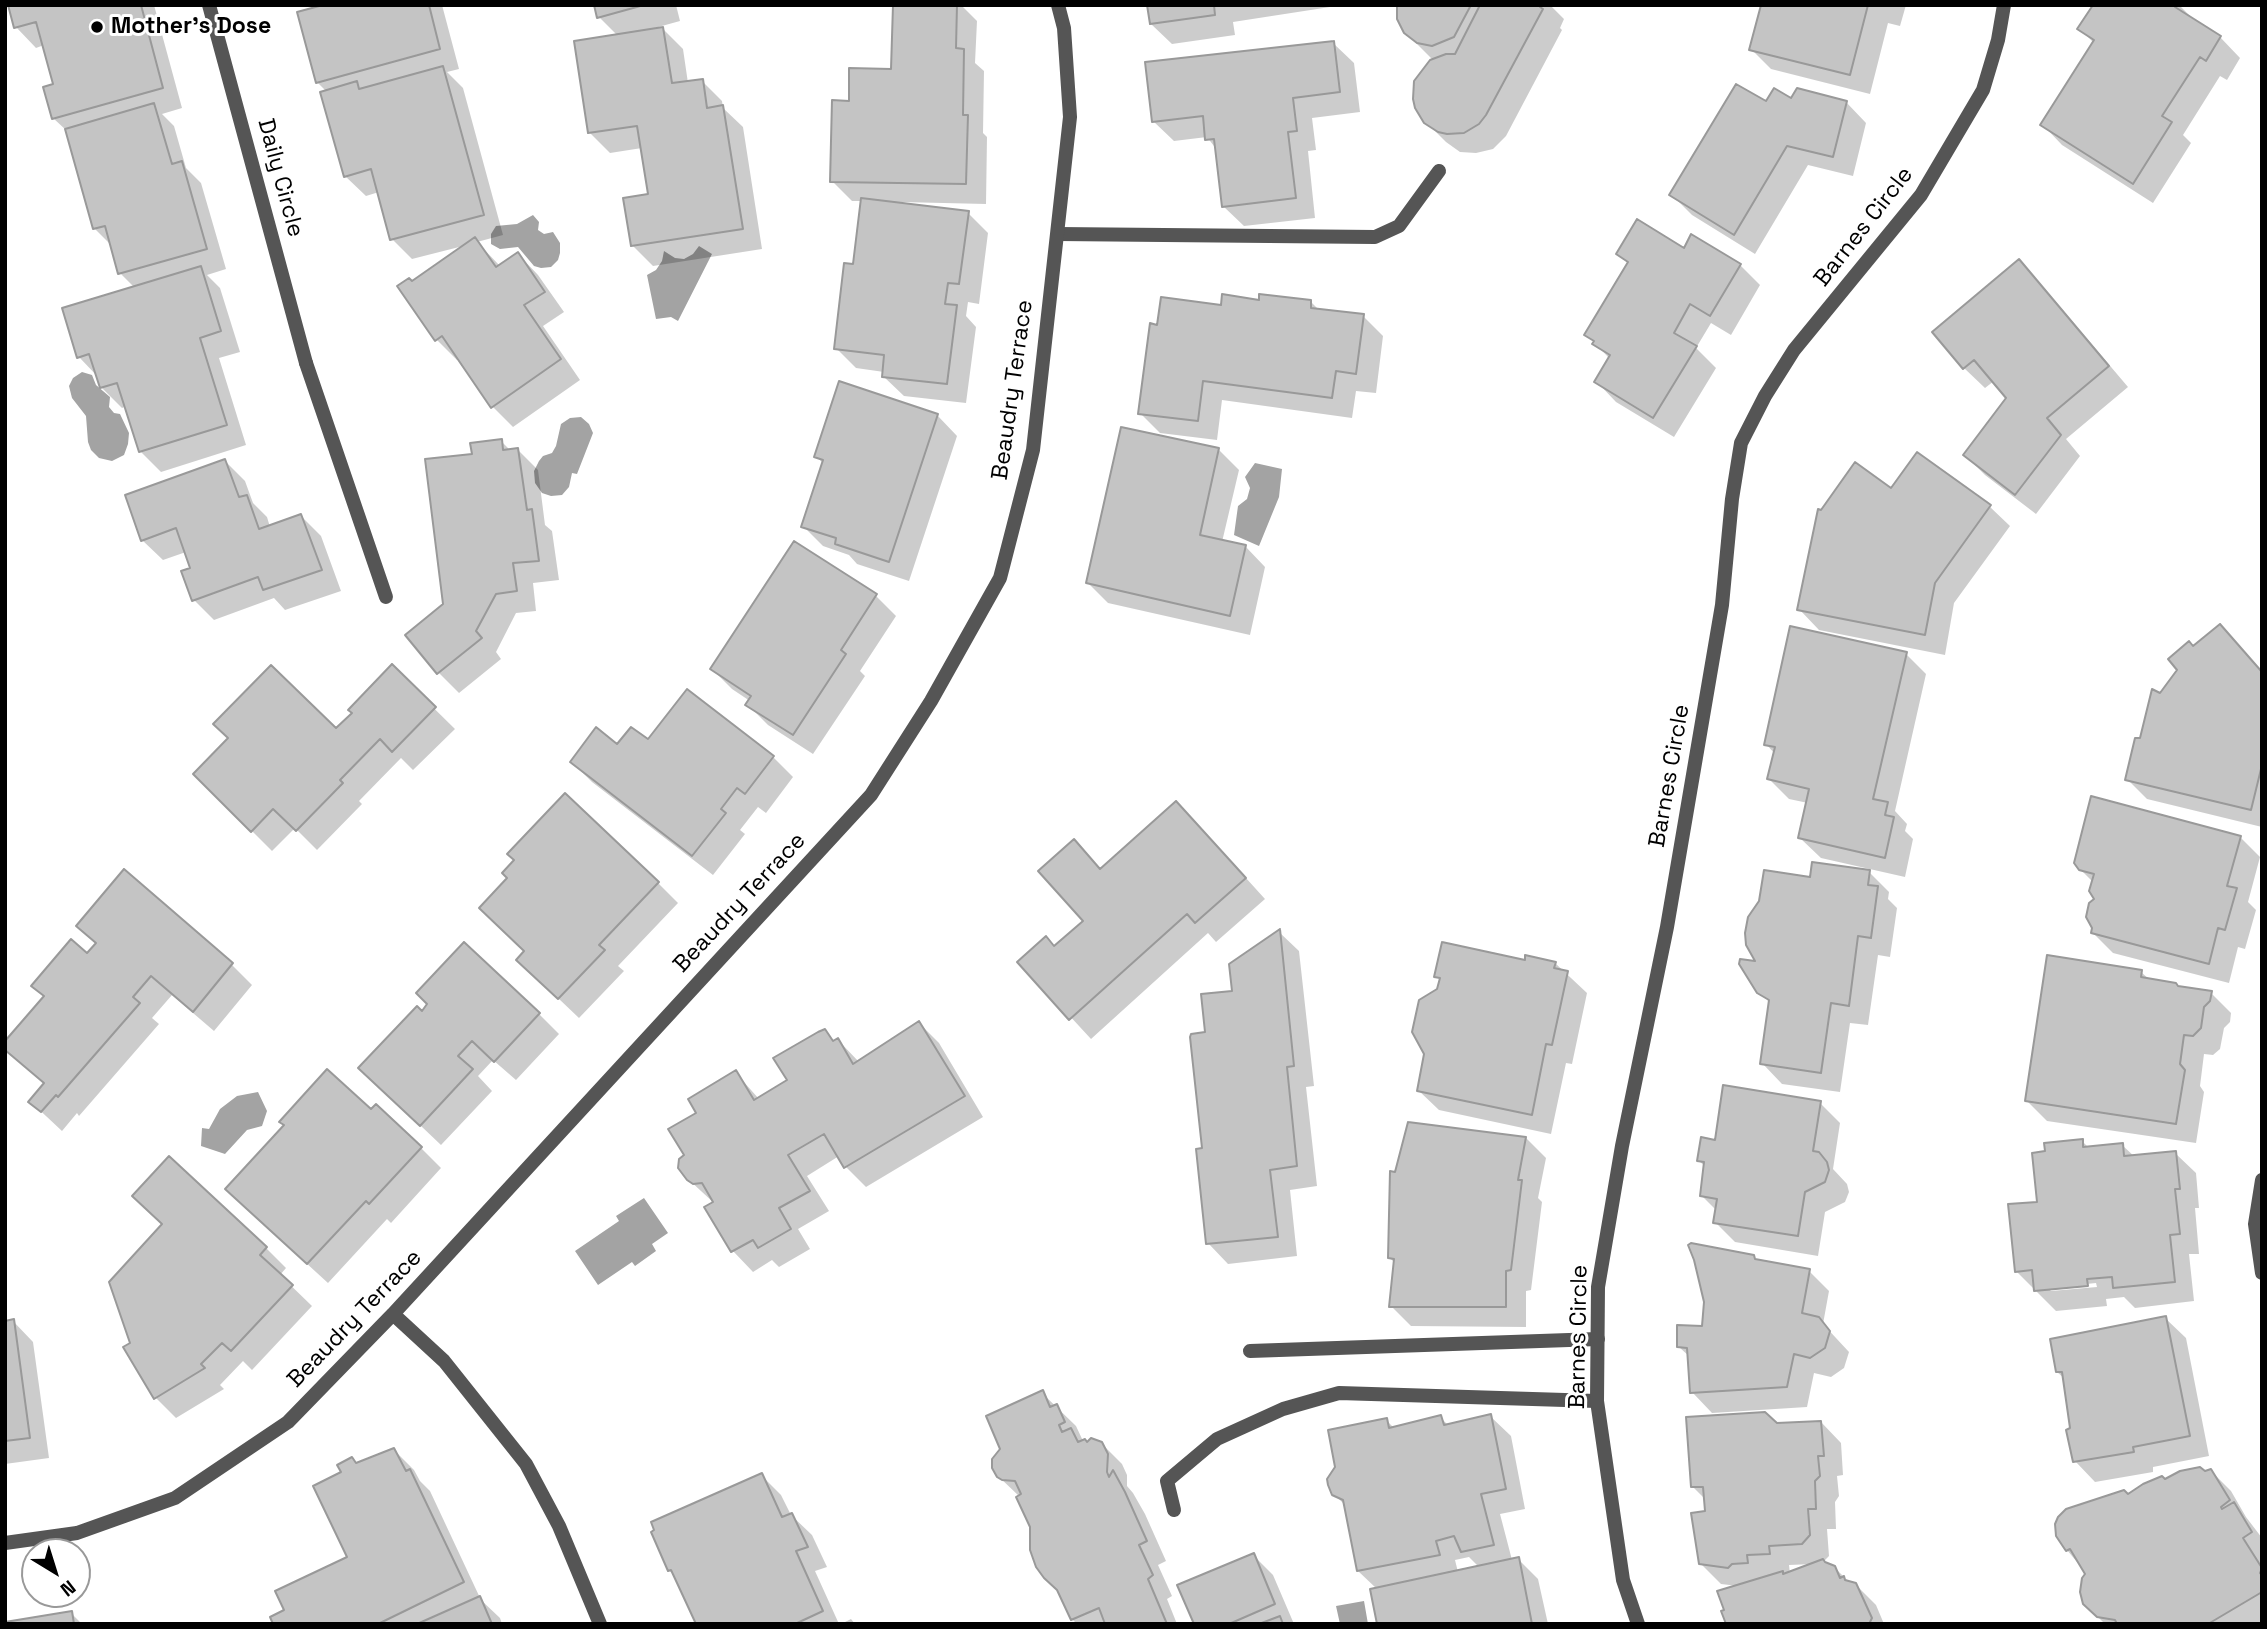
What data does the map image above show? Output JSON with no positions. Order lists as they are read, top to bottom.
{
  "streets": {
    "street": ["Daily Circle", "Barnes Circle", "Beaudry Terrace"]
  },
  "places": ["Mother's Dose"],
  "north": "bottom right"
}
